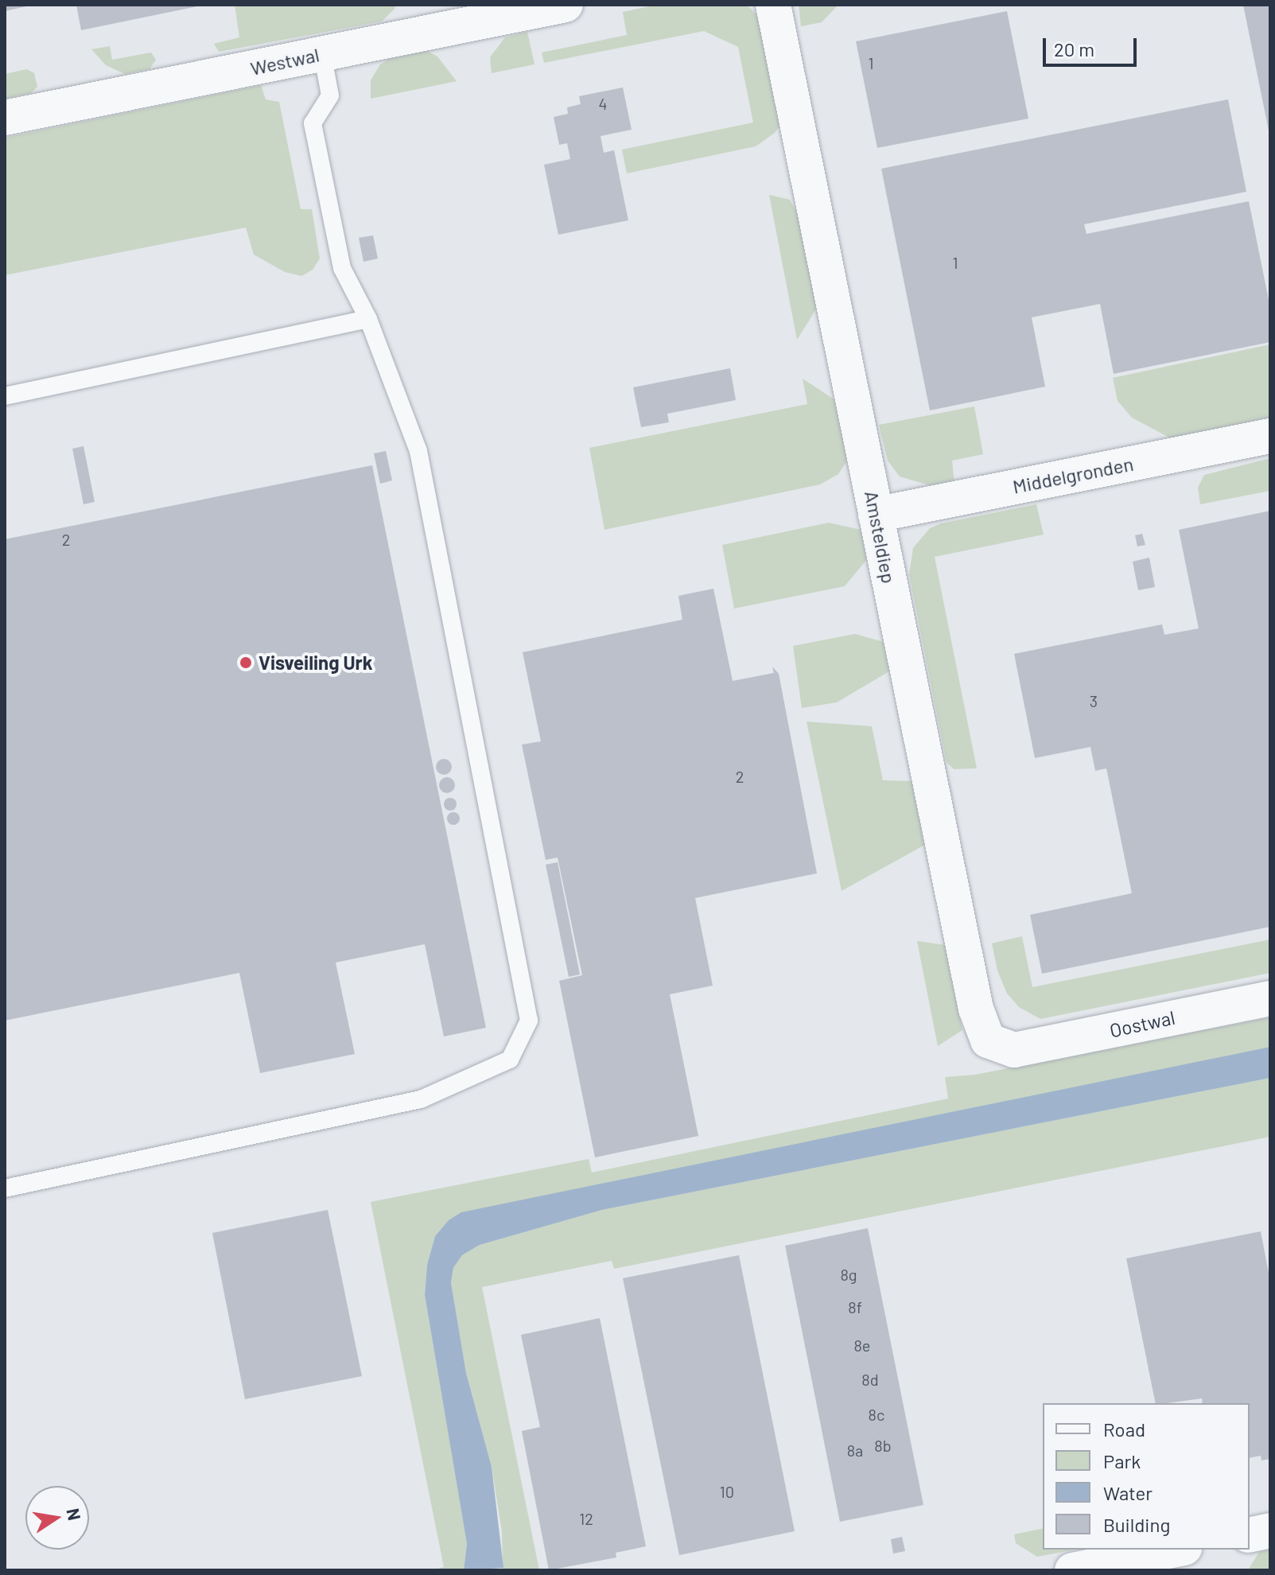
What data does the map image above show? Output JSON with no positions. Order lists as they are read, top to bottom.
{
  "streets": {
    "street": [
      "Westwal",
      "Middelgronden",
      "Amsteldiep",
      "Oostwal"
    ]
  },
  "crossings": [
    ["Middelgronden", "Amsteldiep"],
    ["Amsteldiep", "Oostwal"]
  ],
  "places": ["Visveiling Urk"],
  "house_numbers": [
    "1",
    "4",
    "1",
    "2",
    "3",
    "2",
    "8g",
    "8f",
    "8e",
    "8d",
    "8c",
    "8b",
    "8a",
    "10",
    "12"
  ],
  "legend": [
    "Road",
    "Park",
    "Water",
    "Building"
  ],
  "scale_bar": "20 m",
  "north": "right"
}
